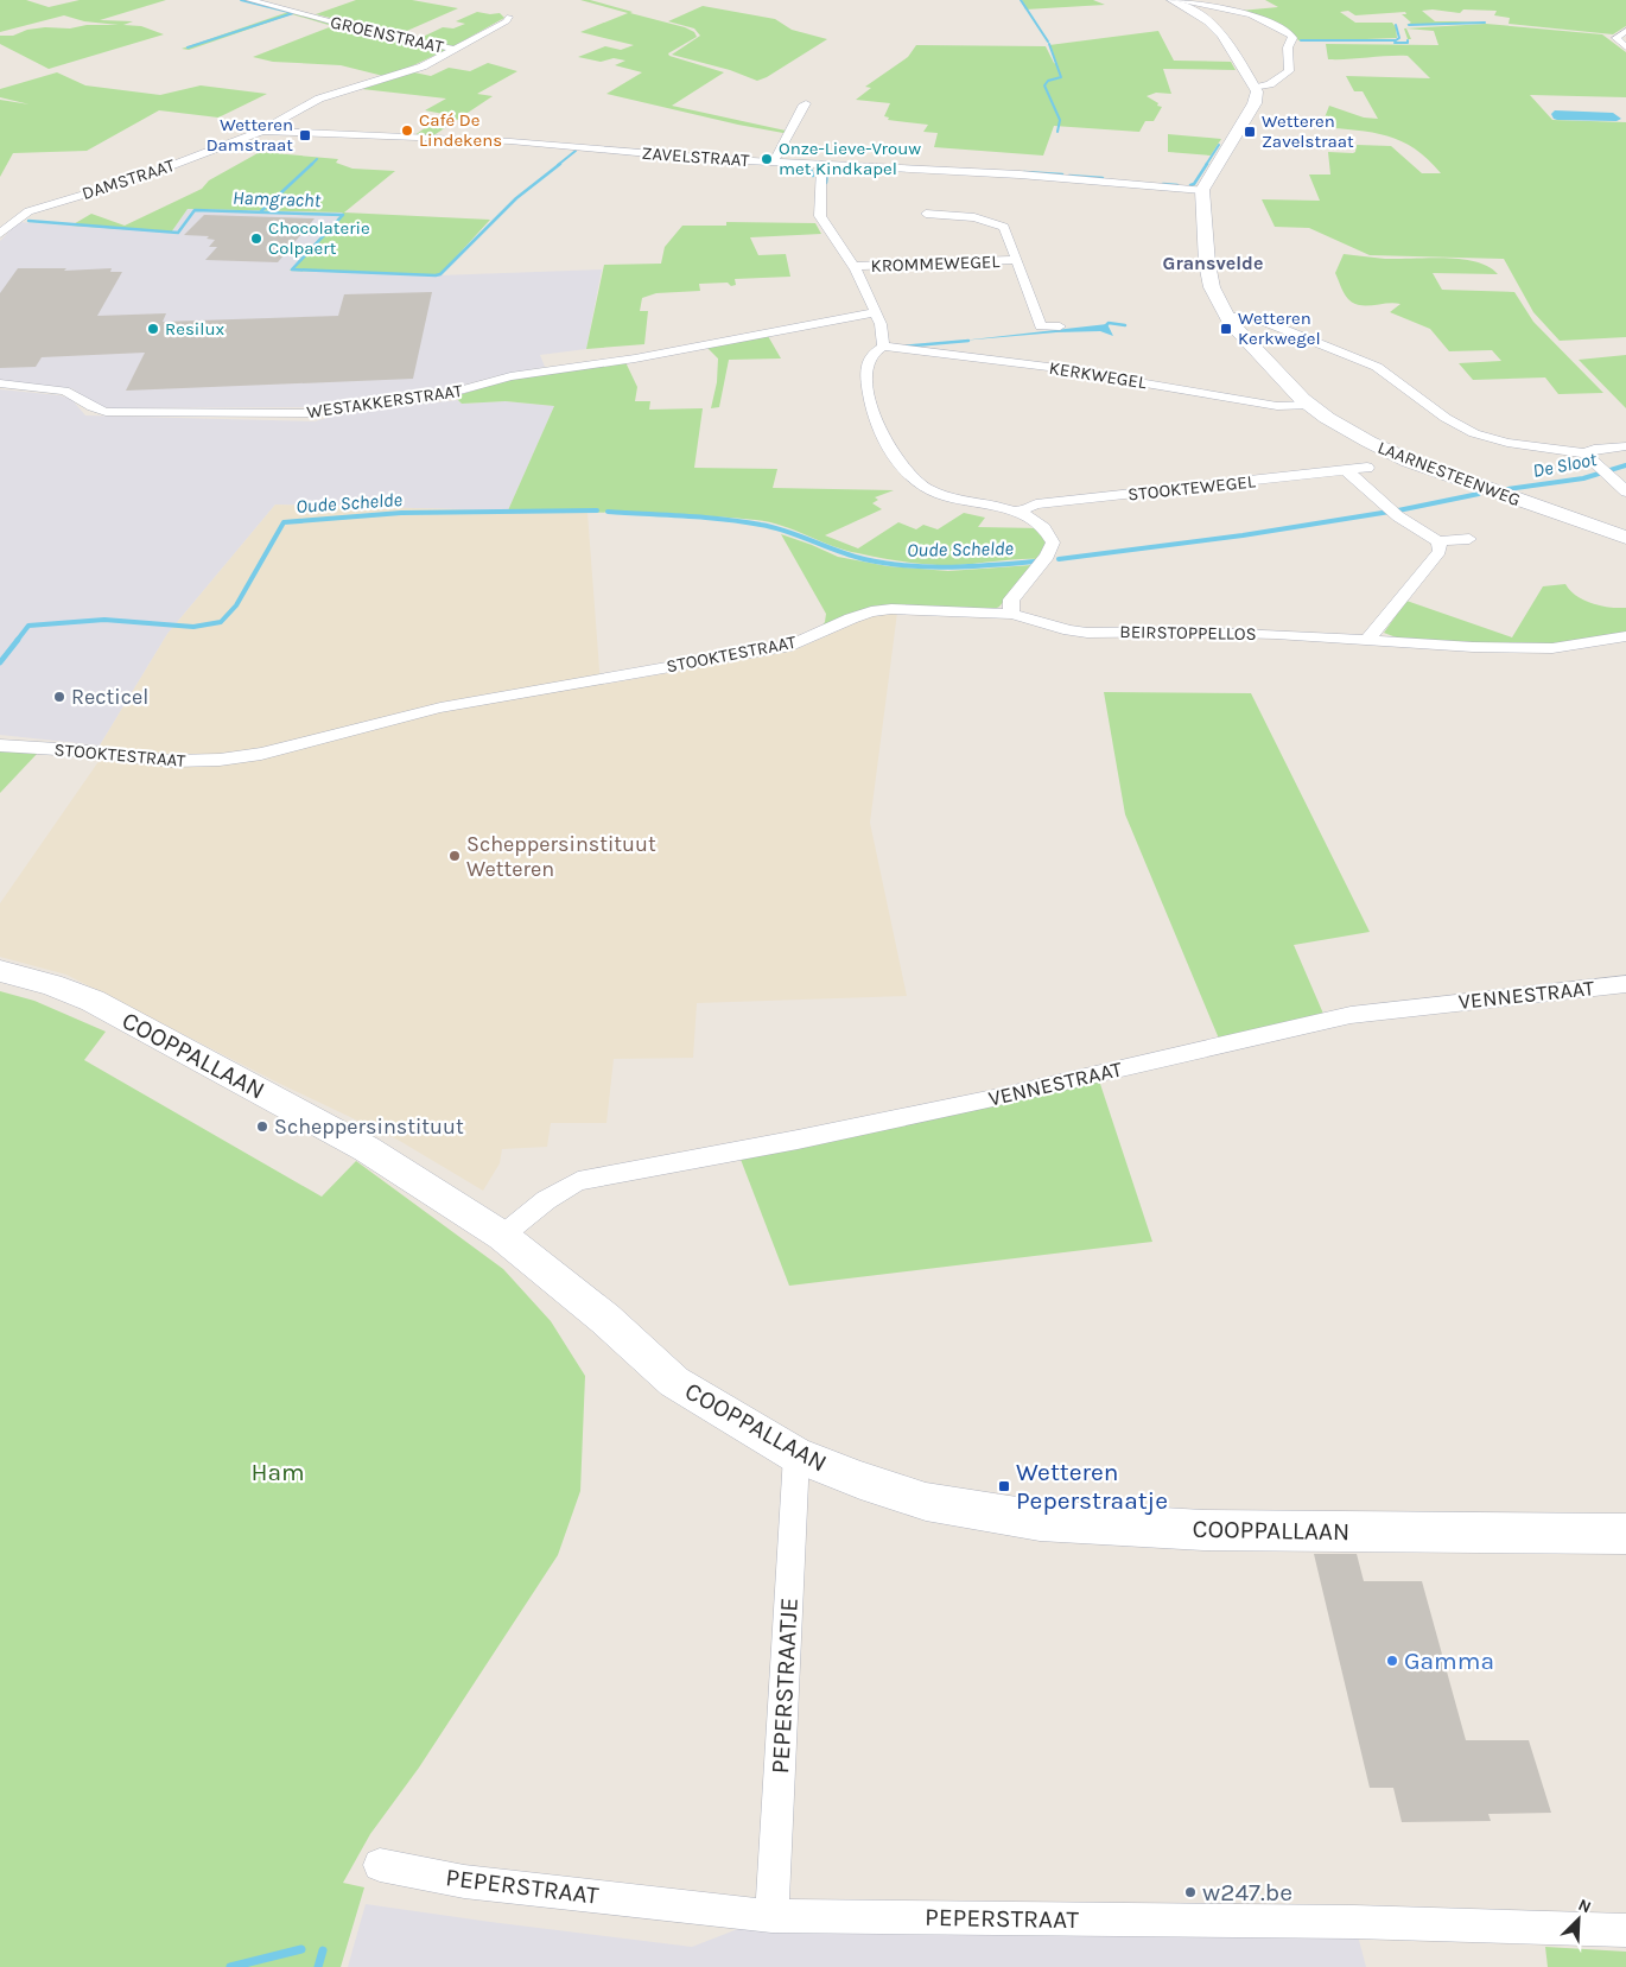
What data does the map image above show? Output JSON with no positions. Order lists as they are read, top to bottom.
{
  "streets": {
    "street": [
      "GROENSTRAAT",
      "ZAVELSTRAAT",
      "DAMSTRAAT",
      "KROMMEWEGEL",
      "KERKWEGEL",
      "WESTAKKERSTRAAT",
      "LAARNESTEENWEG",
      "STOOKTEWEGEL",
      "BEIRSTOPPELLOS",
      "STOOKTESTRAAT",
      "VENNESTRAAT",
      "COOPPALLAAN",
      "PEPERSTRAATJE",
      "PEPERSTRAAT"
    ]
  },
  "crossings": [
    ["GROENSTRAAT", "DAMSTRAAT"],
    ["ZAVELSTRAAT", "DAMSTRAAT"],
    ["ZAVELSTRAAT", "LAARNESTEENWEG"],
    ["KERKWEGEL", "LAARNESTEENWEG"],
    ["BEIRSTOPPELLOS", "STOOKTESTRAAT"],
    ["VENNESTRAAT", "COOPPALLAAN"],
    ["COOPPALLAAN", "PEPERSTRAATJE"],
    ["PEPERSTRAATJE", "PEPERSTRAAT"]
  ],
  "districts": ["Gransvelde"],
  "water": ["Hamgracht", "De Sloot", "Oude Schelde"],
  "parks": ["Ham"],
  "places": {
    "other": [
      "Café De Lindekens",
      "Onze-Lieve-Vrouw met Kindkapel",
      "Chocolaterie Colpaert",
      "Resilux",
      "Recticel",
      "Scheppersinstituut Wetteren",
      "Scheppersinstituut",
      "Gamma",
      "w247.be"
    ],
    "transit": [
      "Wetteren Zavelstraat",
      "Wetteren Damstraat",
      "Wetteren Kerkwegel",
      "Wetteren Peperstraatje"
    ]
  },
  "north": "top right"
}
